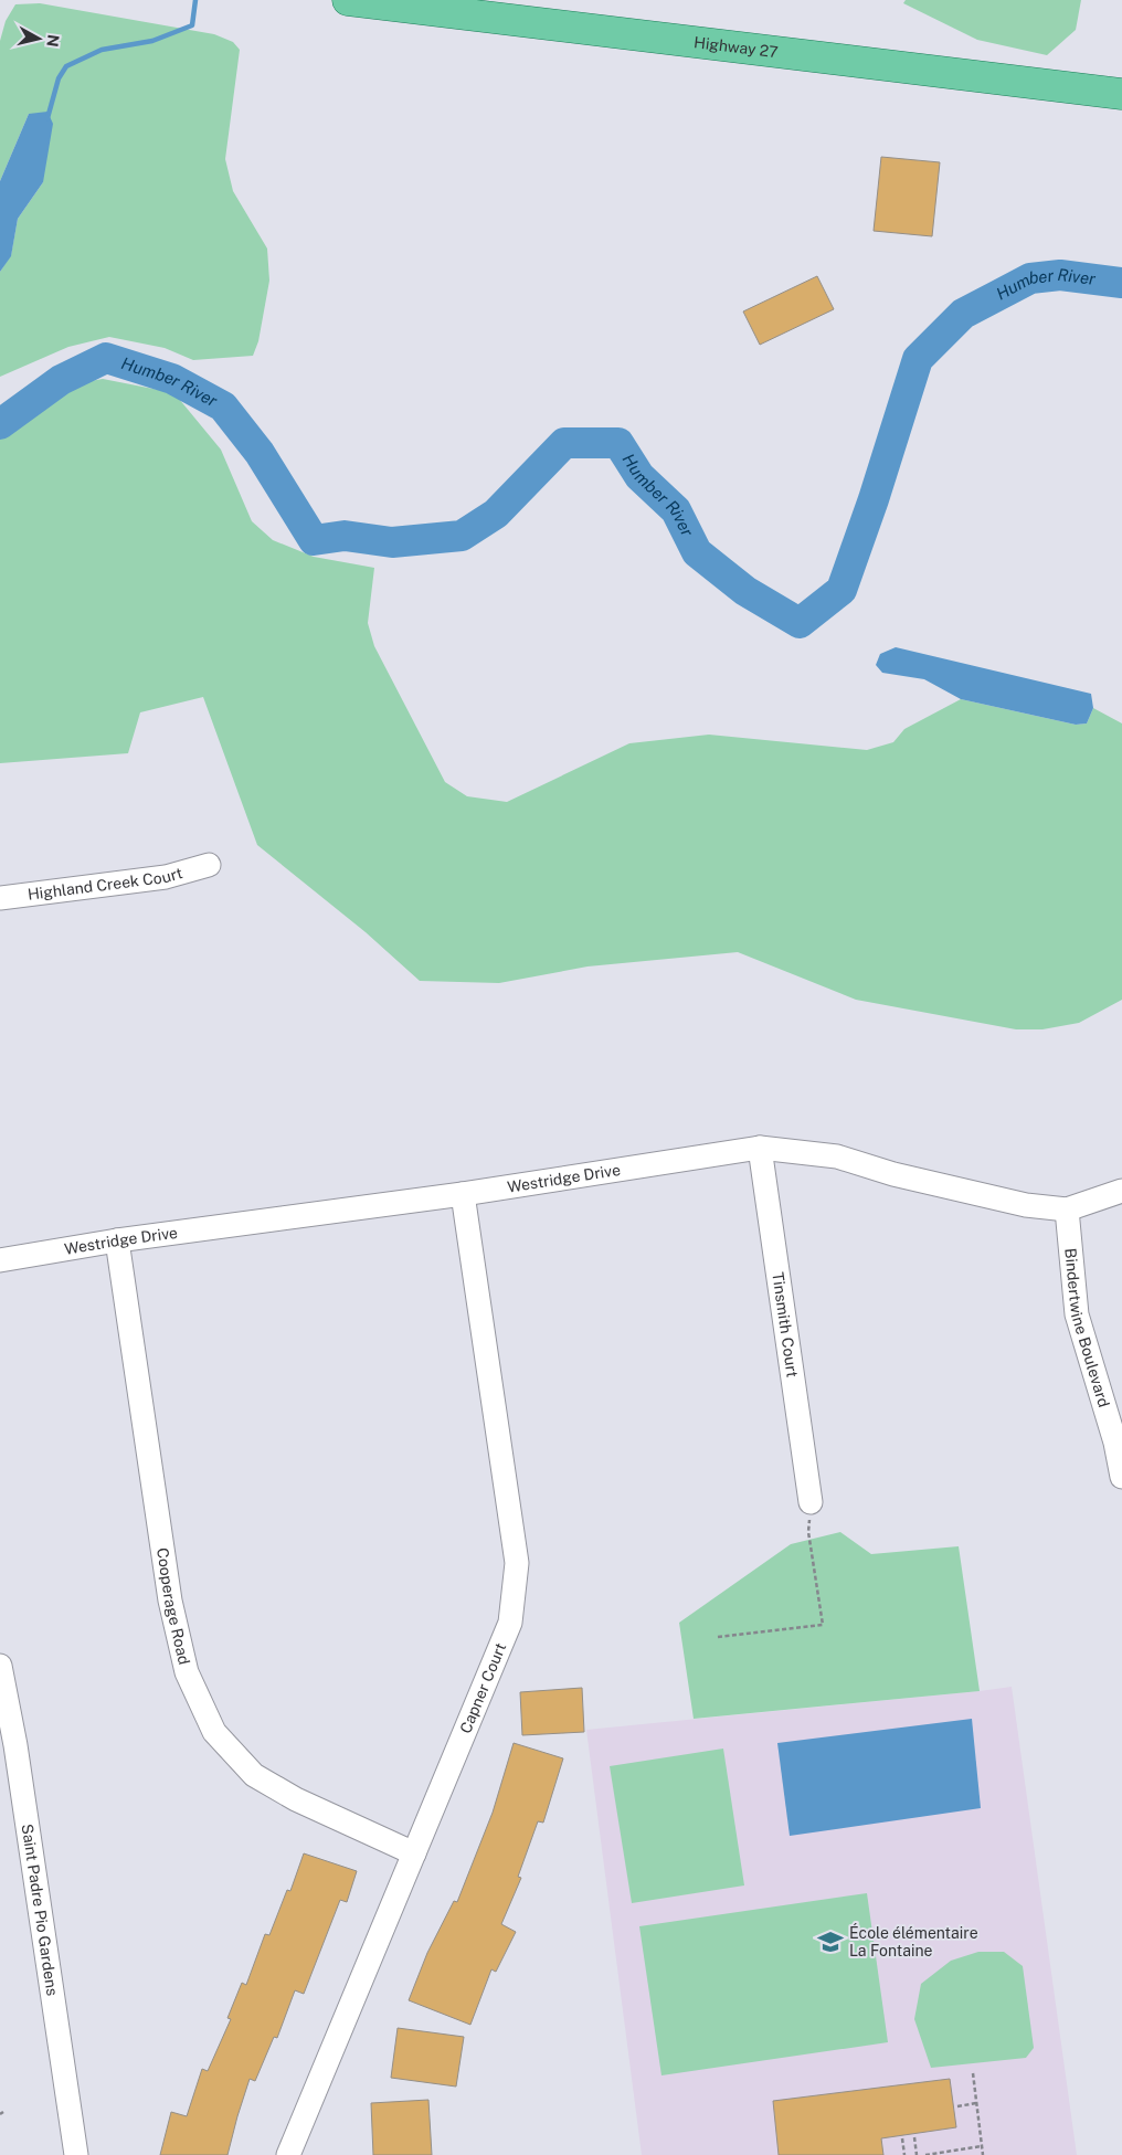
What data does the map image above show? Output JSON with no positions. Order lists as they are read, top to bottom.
{
  "streets": {
    "main road": ["Highway 27"],
    "street": [
      "Highland Creek Court",
      "Westridge Drive",
      "Tinsmith Court",
      "Bindertwine Boulevard",
      "Cooperage Road",
      "Capner Court",
      "Saint Padre Pio Gardens"
    ]
  },
  "crossings": [
    ["Westridge Drive", "Tinsmith Court"],
    ["Westridge Drive", "Bindertwine Boulevard"],
    ["Westridge Drive", "Cooperage Road"],
    ["Westridge Drive", "Capner Court"],
    ["Cooperage Road", "Capner Court"]
  ],
  "water": ["Humber River"],
  "places": {
    "school or university": ["École élémentaire La Fontaine"]
  },
  "north": "right"
}
